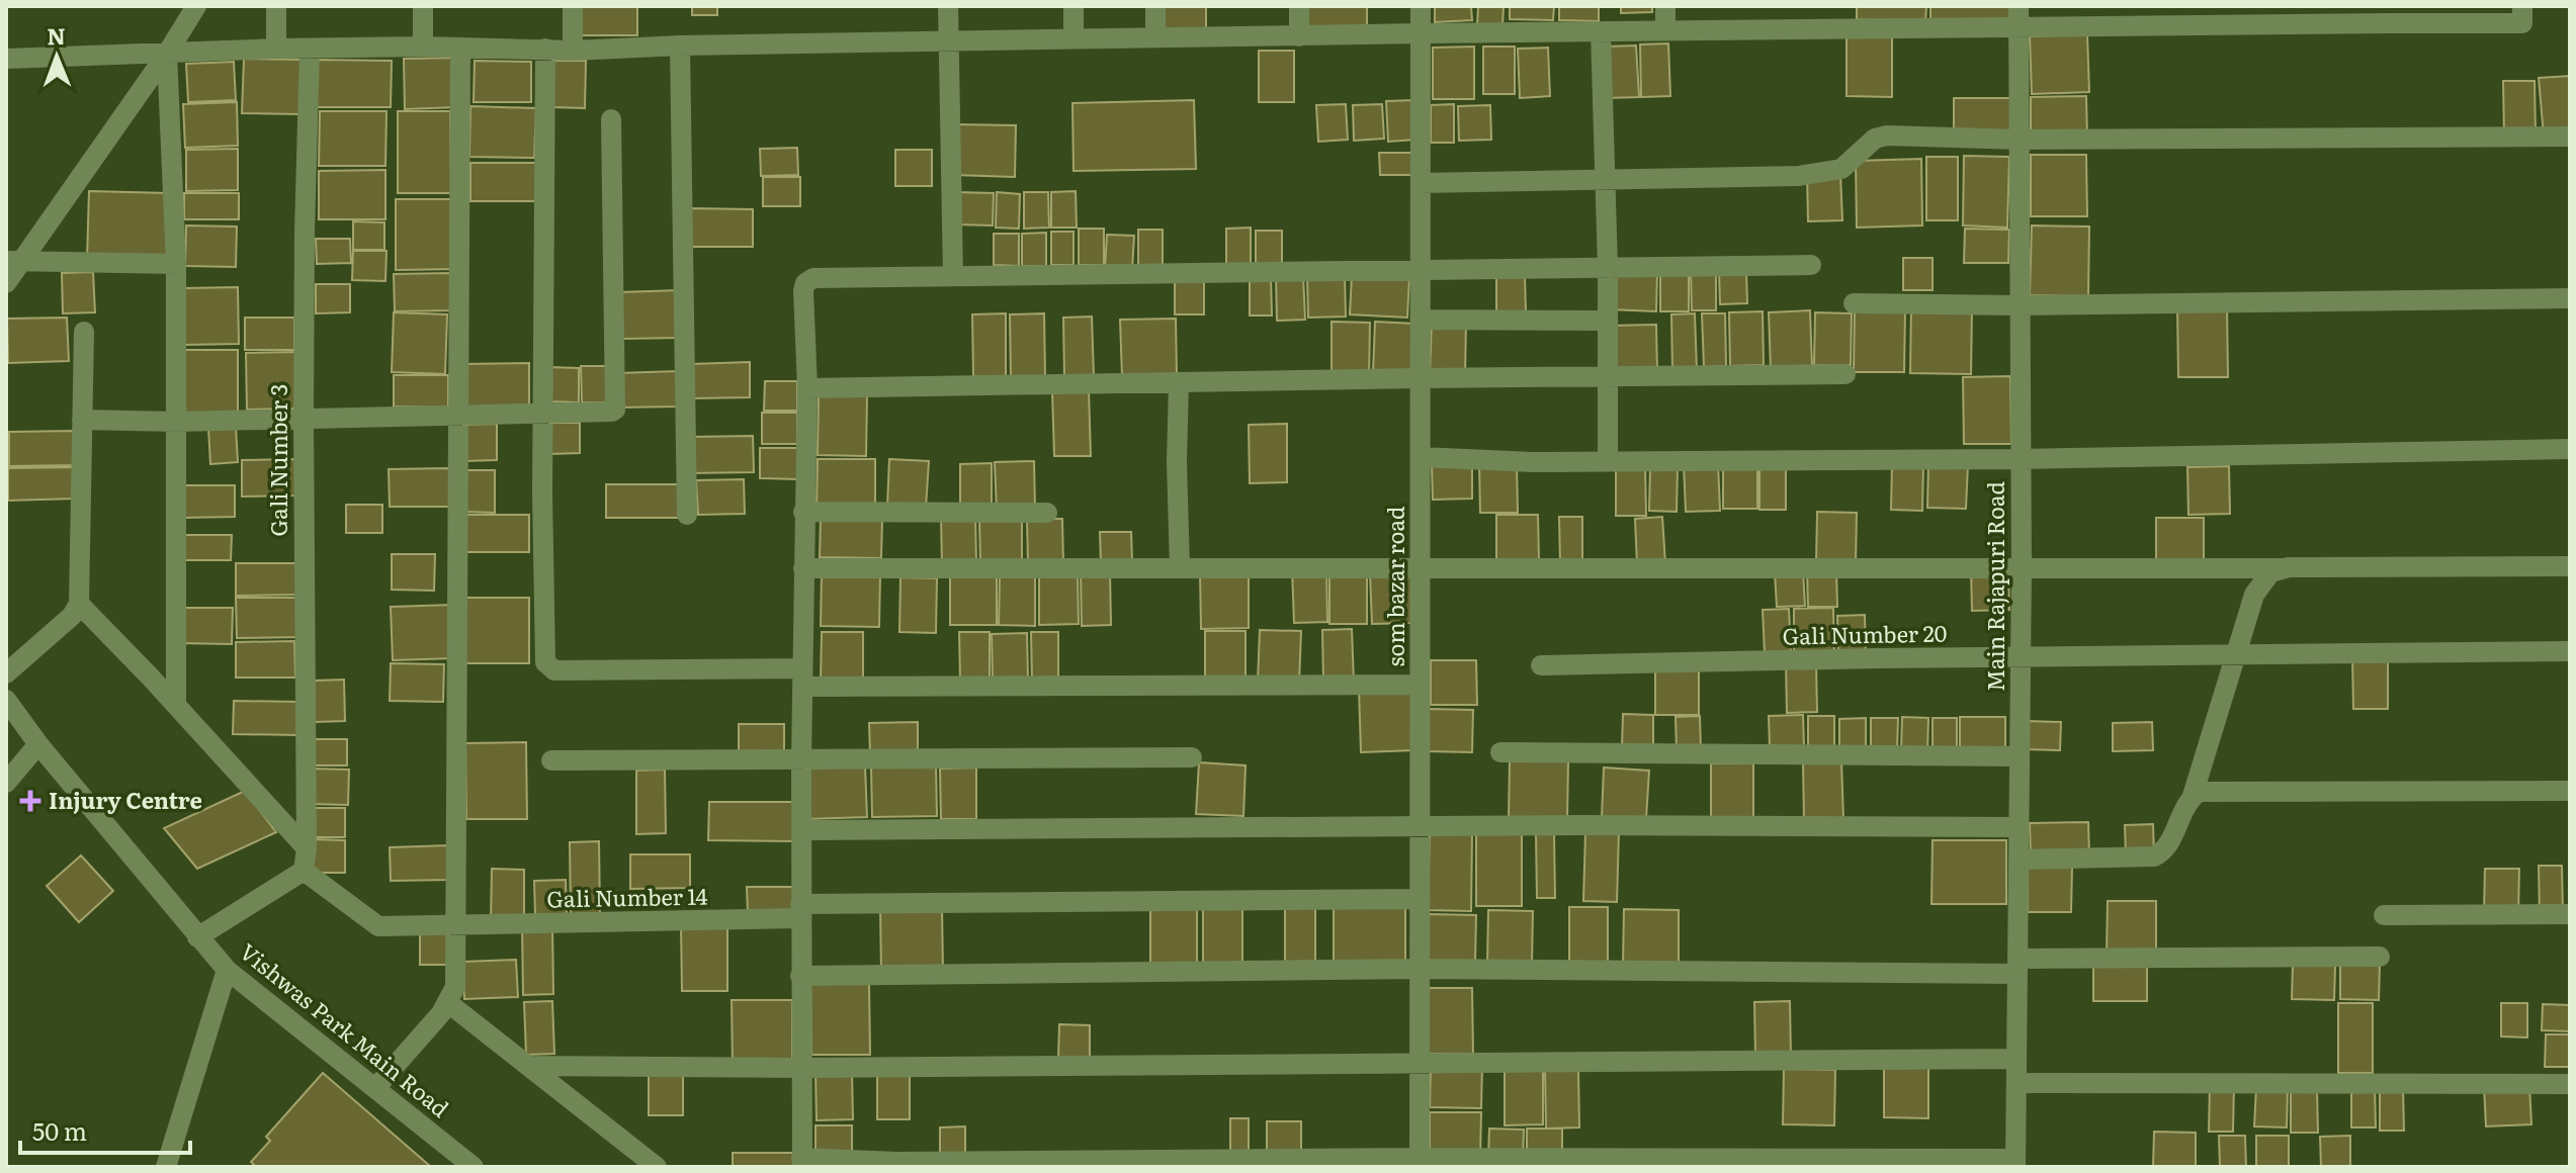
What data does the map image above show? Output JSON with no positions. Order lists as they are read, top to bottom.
{
  "streets": {
    "street": [
      "Gali Number 3",
      "som bazar road",
      "Main Rajapuri Road",
      "Gali Number 20",
      "Gali Number 14",
      "Vishwas Park Main Road"
    ]
  },
  "crossings": [
    ["Gali Number 3", "Gali Number 14"],
    ["som bazar road", "Gali Number 14"],
    ["Main Rajapuri Road", "Gali Number 20"]
  ],
  "places": {
    "health": ["Injury Centre"]
  },
  "scale_bar": "50 m",
  "north": "top"
}
